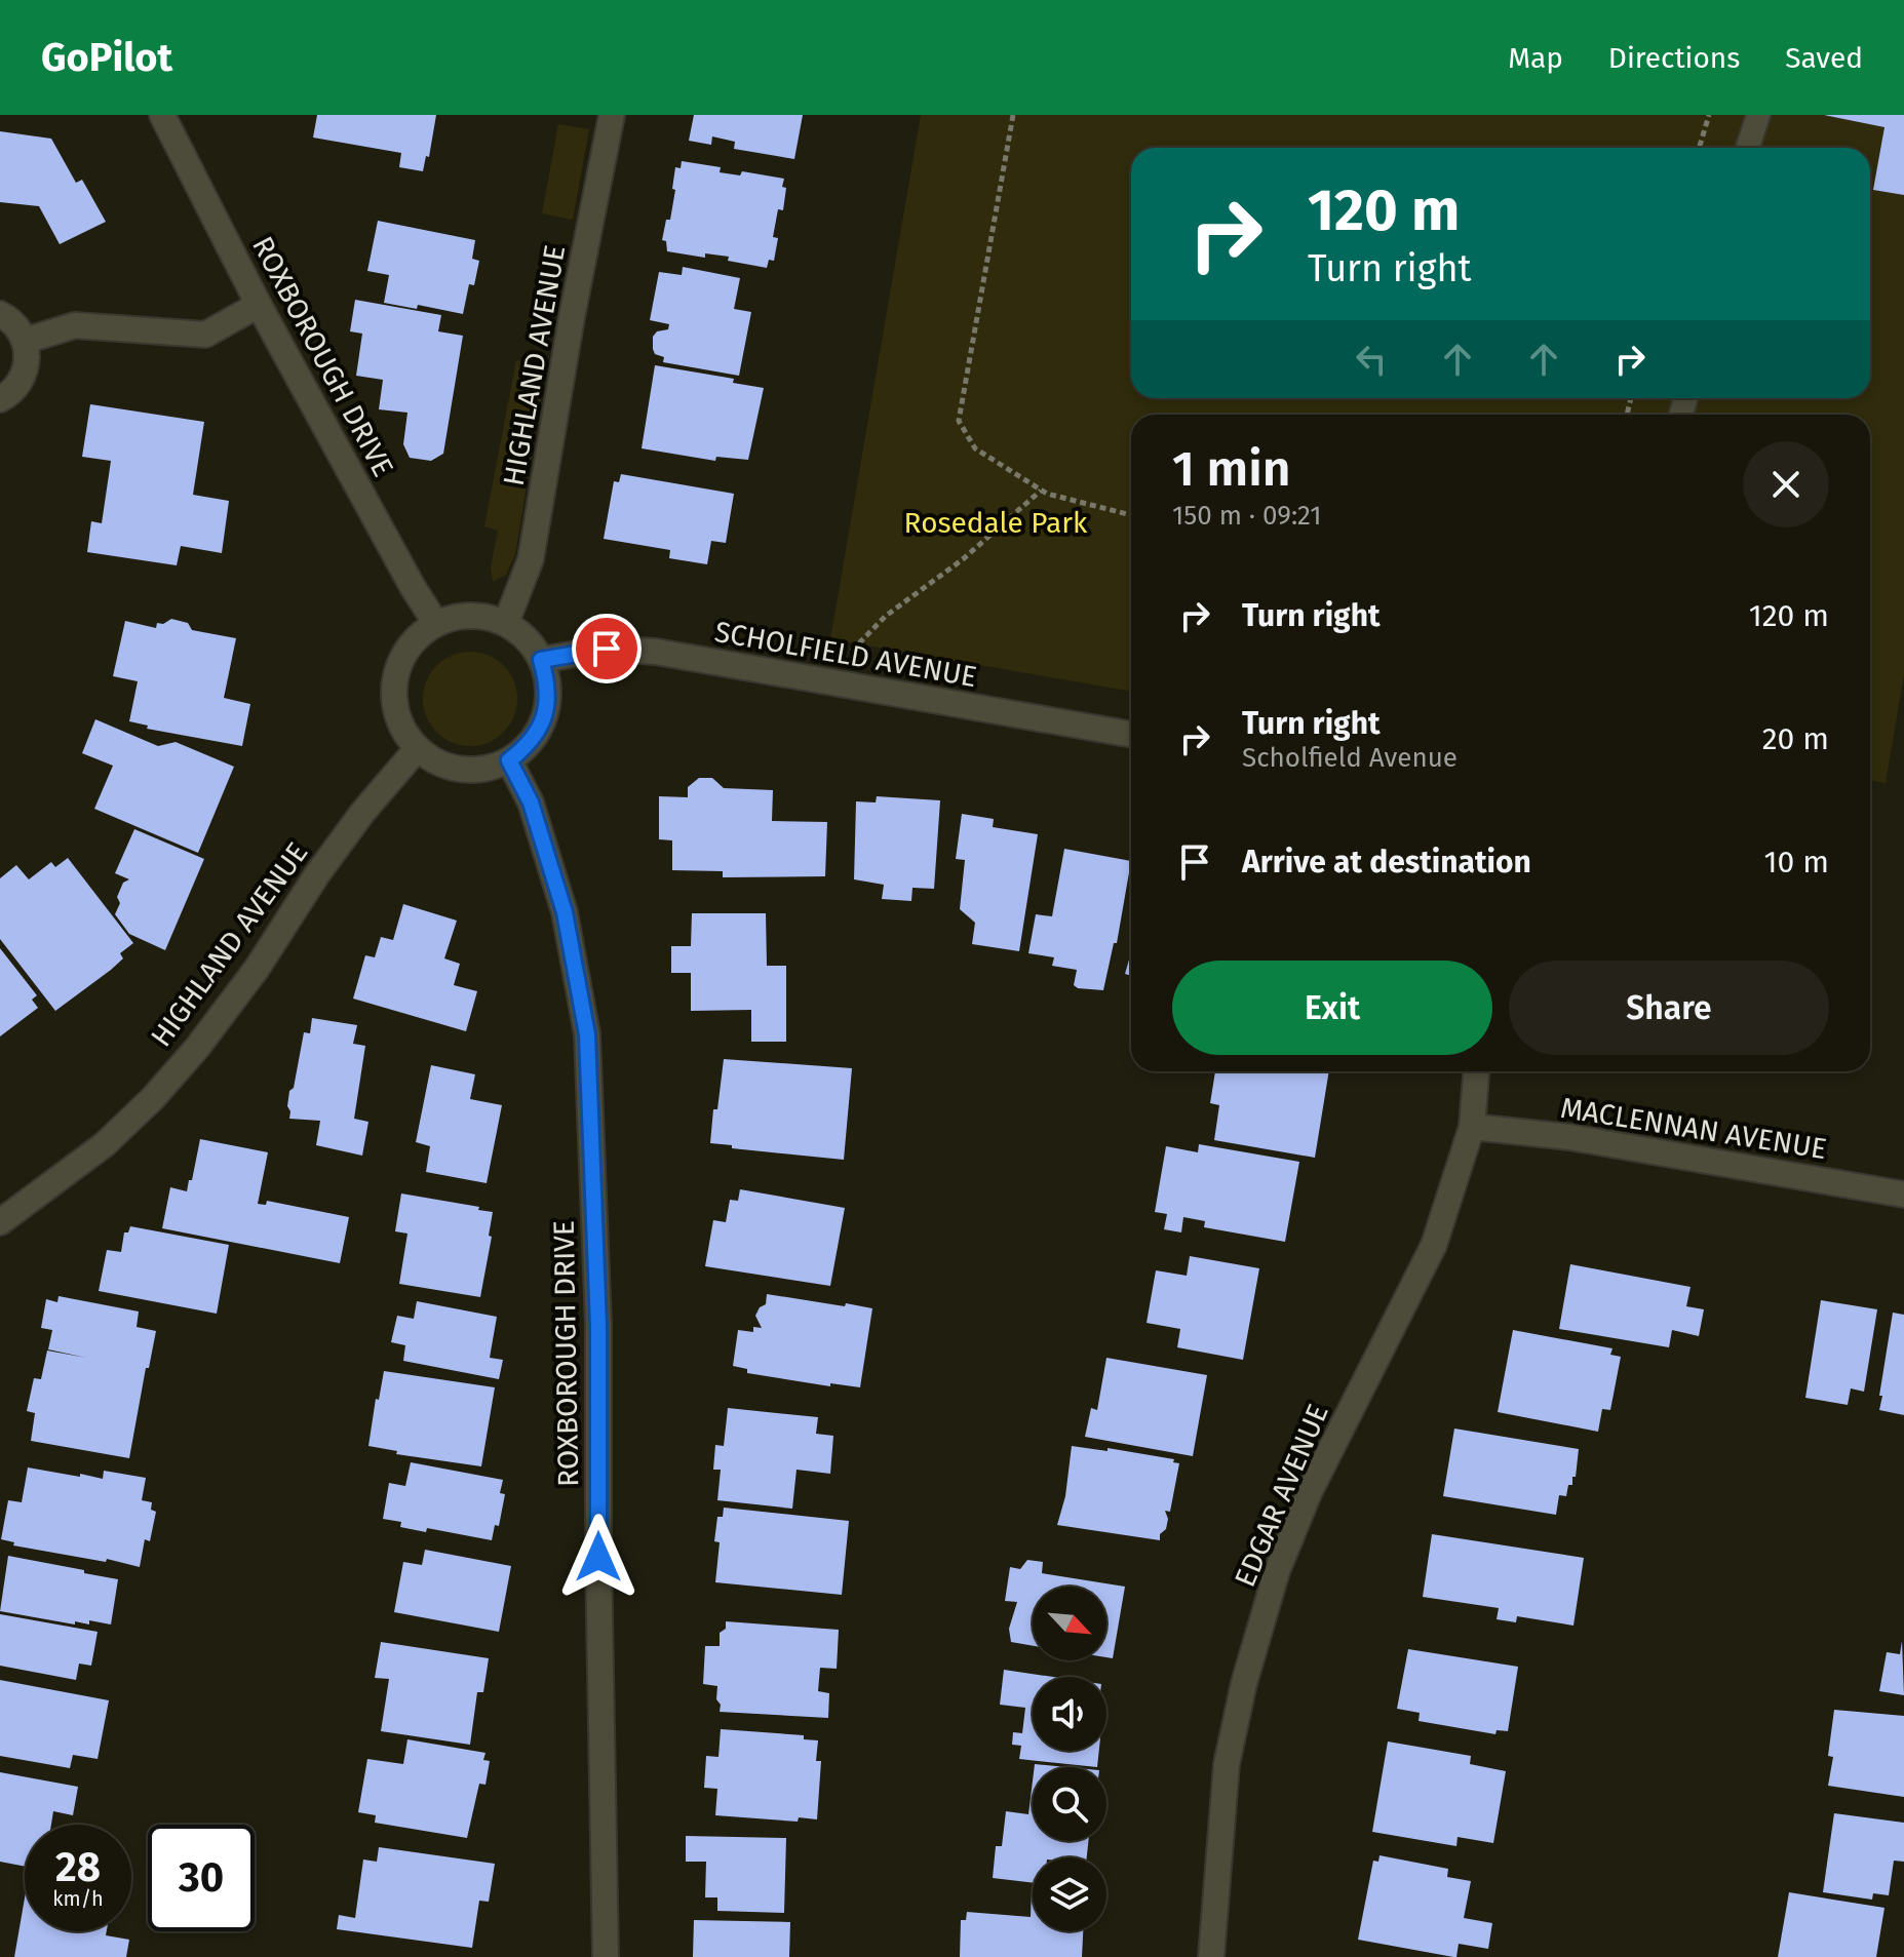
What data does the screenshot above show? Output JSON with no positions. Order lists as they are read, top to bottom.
{
  "streets": {
    "street": [
      "ROXBOROUGH DRIVE",
      "HIGHLAND AVENUE",
      "SCHOLFIELD AVENUE",
      "MACLENNAN AVENUE",
      "EDGAR AVENUE"
    ]
  },
  "crossings": [
    ["ROXBOROUGH DRIVE", "HIGHLAND AVENUE"],
    ["ROXBOROUGH DRIVE", "SCHOLFIELD AVENUE"],
    ["HIGHLAND AVENUE", "SCHOLFIELD AVENUE"],
    ["MACLENNAN AVENUE", "EDGAR AVENUE"]
  ],
  "parks": ["Rosedale Park"],
  "north": "bottom right",
  "page": {
    "header": "GoPilot",
    "nav": ["Map", "Directions", "Saved"],
    "turn": ["120 m", "Turn right"],
    "heading": ["1 min", "150 m · 09:21"],
    "list": [
      {
        "name": "Turn right",
        "value": "120 m"
      },
      {
        "name": "Turn right",
        "note": "Scholfield Avenue",
        "value": "20 m"
      },
      {
        "name": "Arrive at destination",
        "value": "10 m"
      }
    ],
    "buttons": ["Exit", "Share"],
    "speed": "28 km/h",
    "limit": "30"
  }
}
